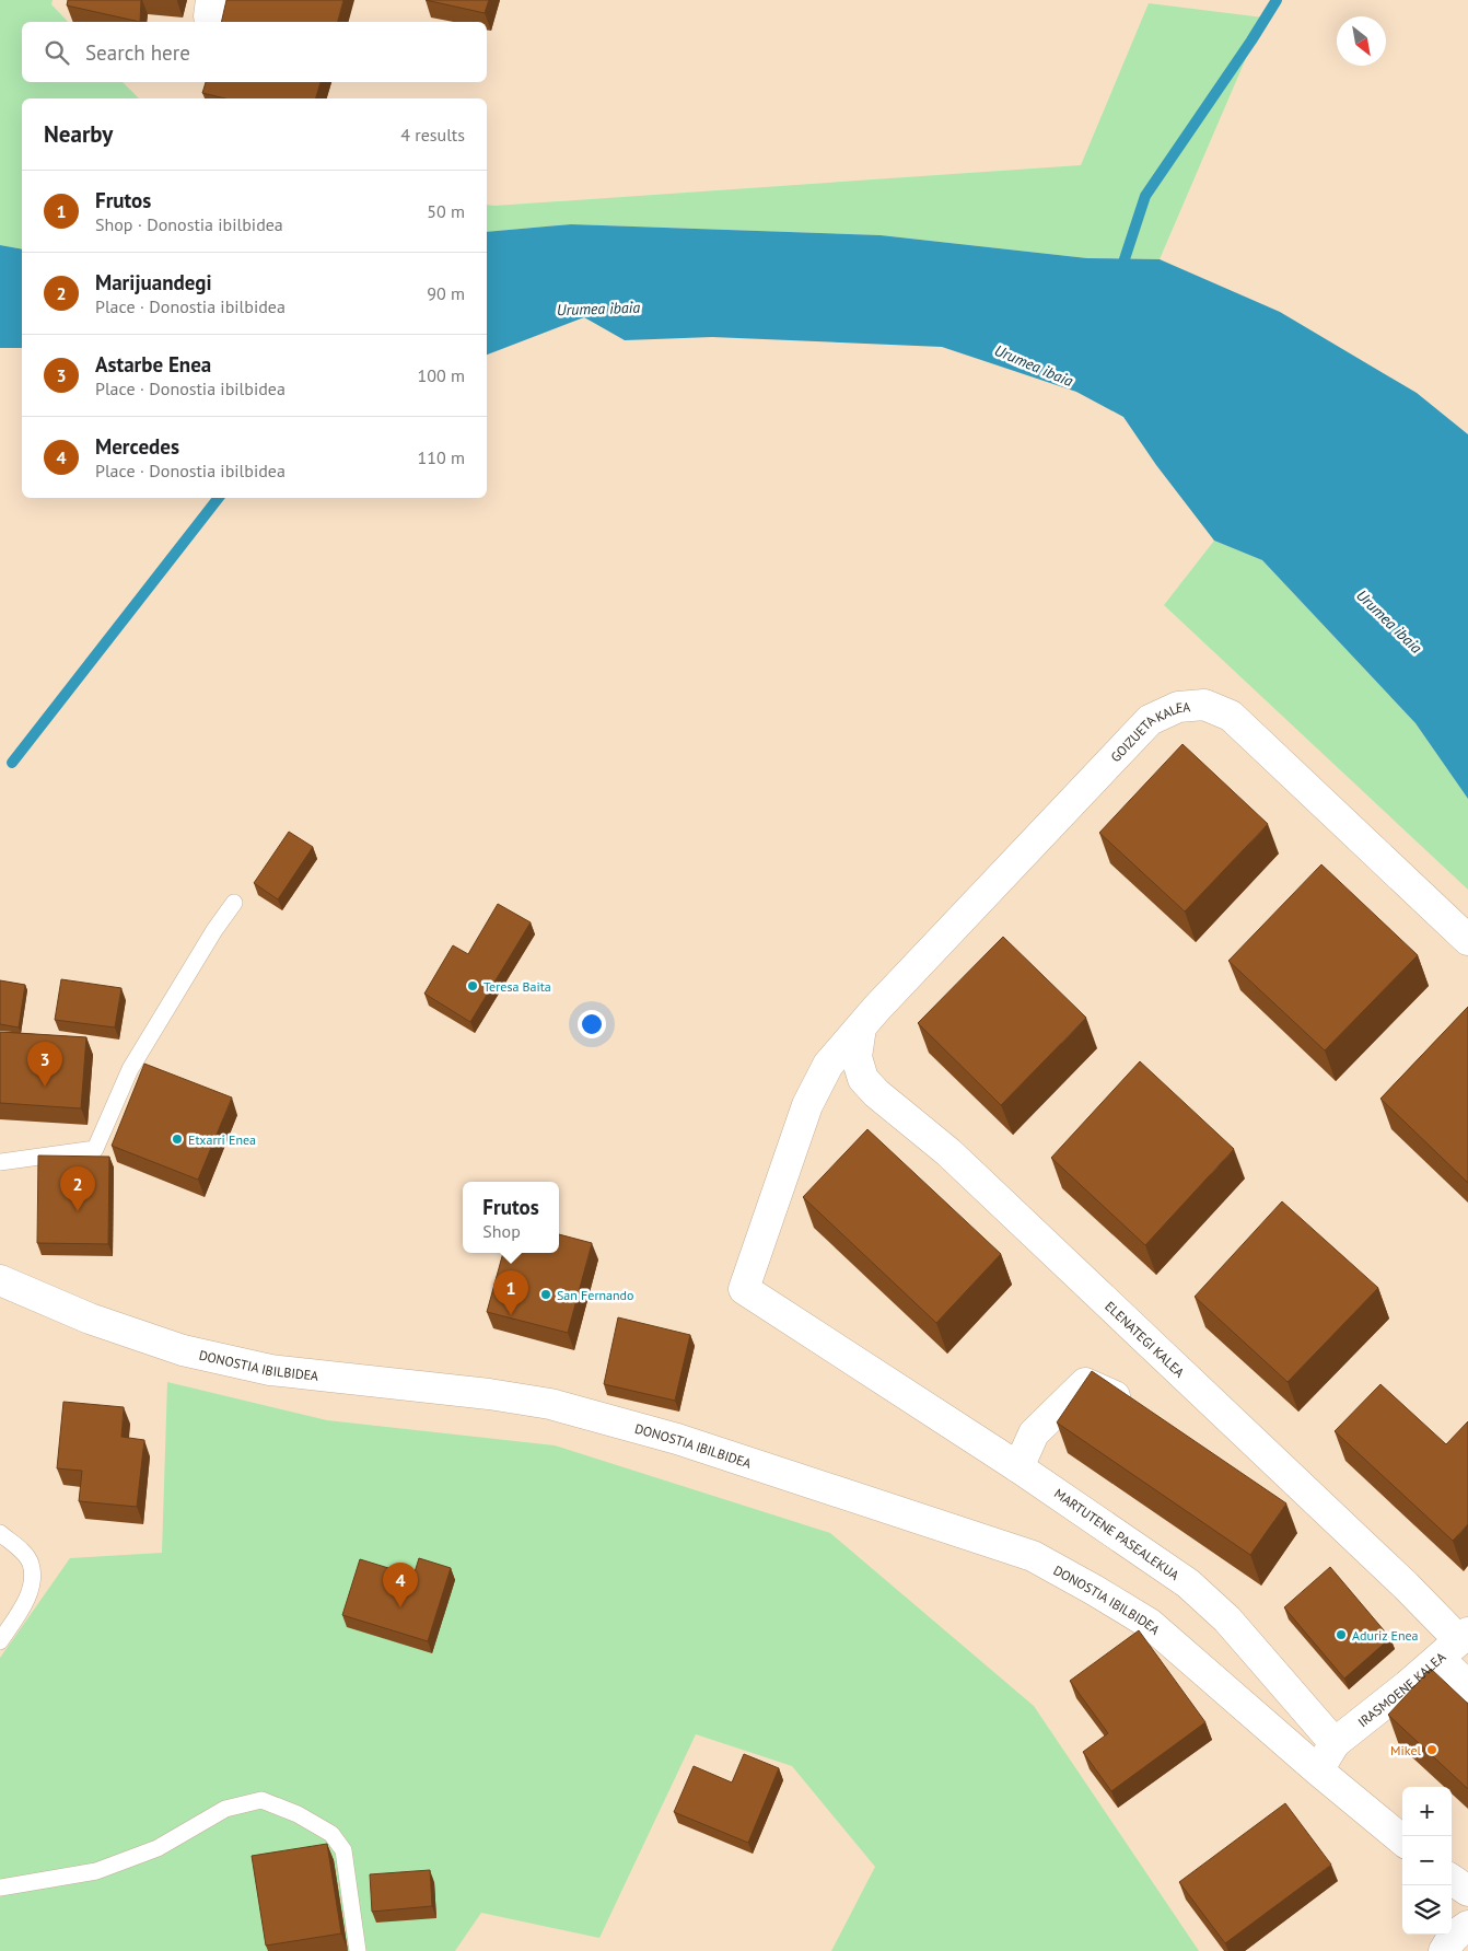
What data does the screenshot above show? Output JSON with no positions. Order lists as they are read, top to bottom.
{
  "streets": {
    "street": [
      "GOIZUETA KALEA",
      "ELENATEGI KALEA",
      "DONOSTIA IBILBIDEA",
      "MARTUTENE PASEALEKUA",
      "IRASMOENE KALEA"
    ]
  },
  "crossings": [
    ["GOIZUETA KALEA", "ELENATEGI KALEA"],
    ["GOIZUETA KALEA", "MARTUTENE PASEALEKUA"],
    ["ELENATEGI KALEA", "IRASMOENE KALEA"],
    ["MARTUTENE PASEALEKUA", "IRASMOENE KALEA"]
  ],
  "water": ["Urumea ibaia"],
  "places": [
    "Teresa Baita",
    "Etxarri Enea",
    "San Fernando",
    "Aduriz Enea",
    "Mikel"
  ],
  "north": "bottom right",
  "page": {
    "search": "Search here",
    "heading": ["Nearby", "4 results"],
    "list": [
      {
        "mark": "1",
        "name": "Frutos",
        "note": "Shop · Donostia ibilbidea",
        "value": "50 m"
      },
      {
        "mark": "2",
        "name": "Marijuandegi",
        "note": "Place · Donostia ibilbidea",
        "value": "90 m"
      },
      {
        "mark": "3",
        "name": "Astarbe Enea",
        "note": "Place · Donostia ibilbidea",
        "value": "100 m"
      },
      {
        "mark": "4",
        "name": "Mercedes",
        "note": "Place · Donostia ibilbidea",
        "value": "110 m"
      }
    ],
    "pins": [
      "3",
      "2",
      "1",
      "4"
    ],
    "popup": ["Frutos", "Shop"],
    "map_buttons": ["+", "−"]
  }
}
